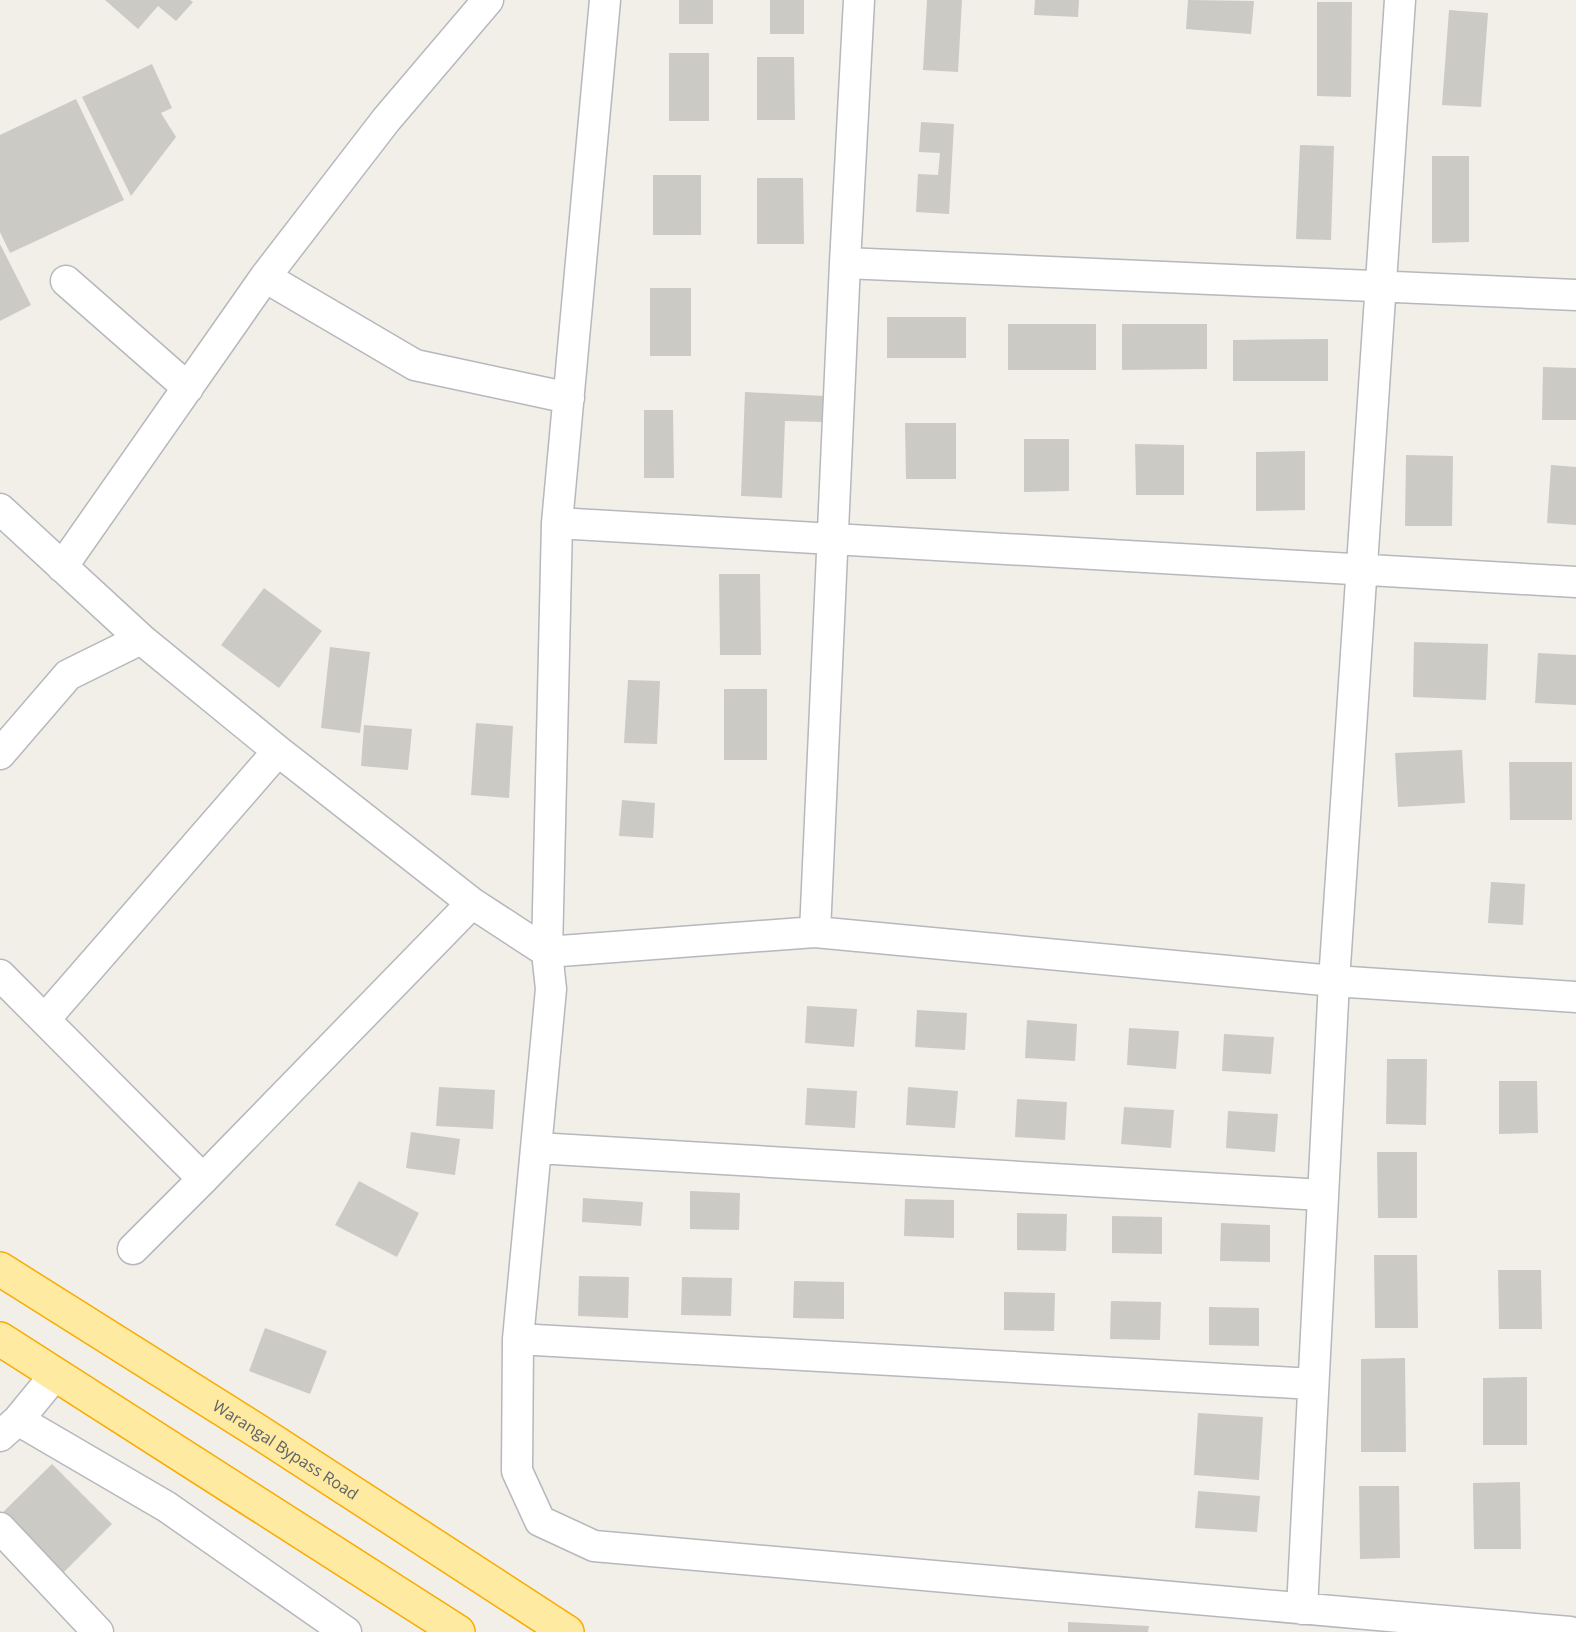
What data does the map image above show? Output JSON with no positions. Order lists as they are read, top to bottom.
{
  "streets": {
    "highway": ["Warangal Bypass Road"]
  }
}
